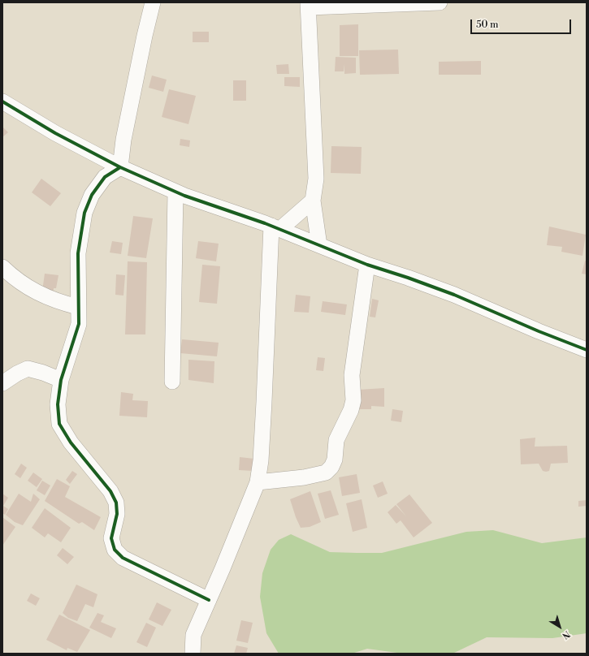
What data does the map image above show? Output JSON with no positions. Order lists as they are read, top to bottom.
{
  "scale_bar": "50 m",
  "north": "bottom right"
}
